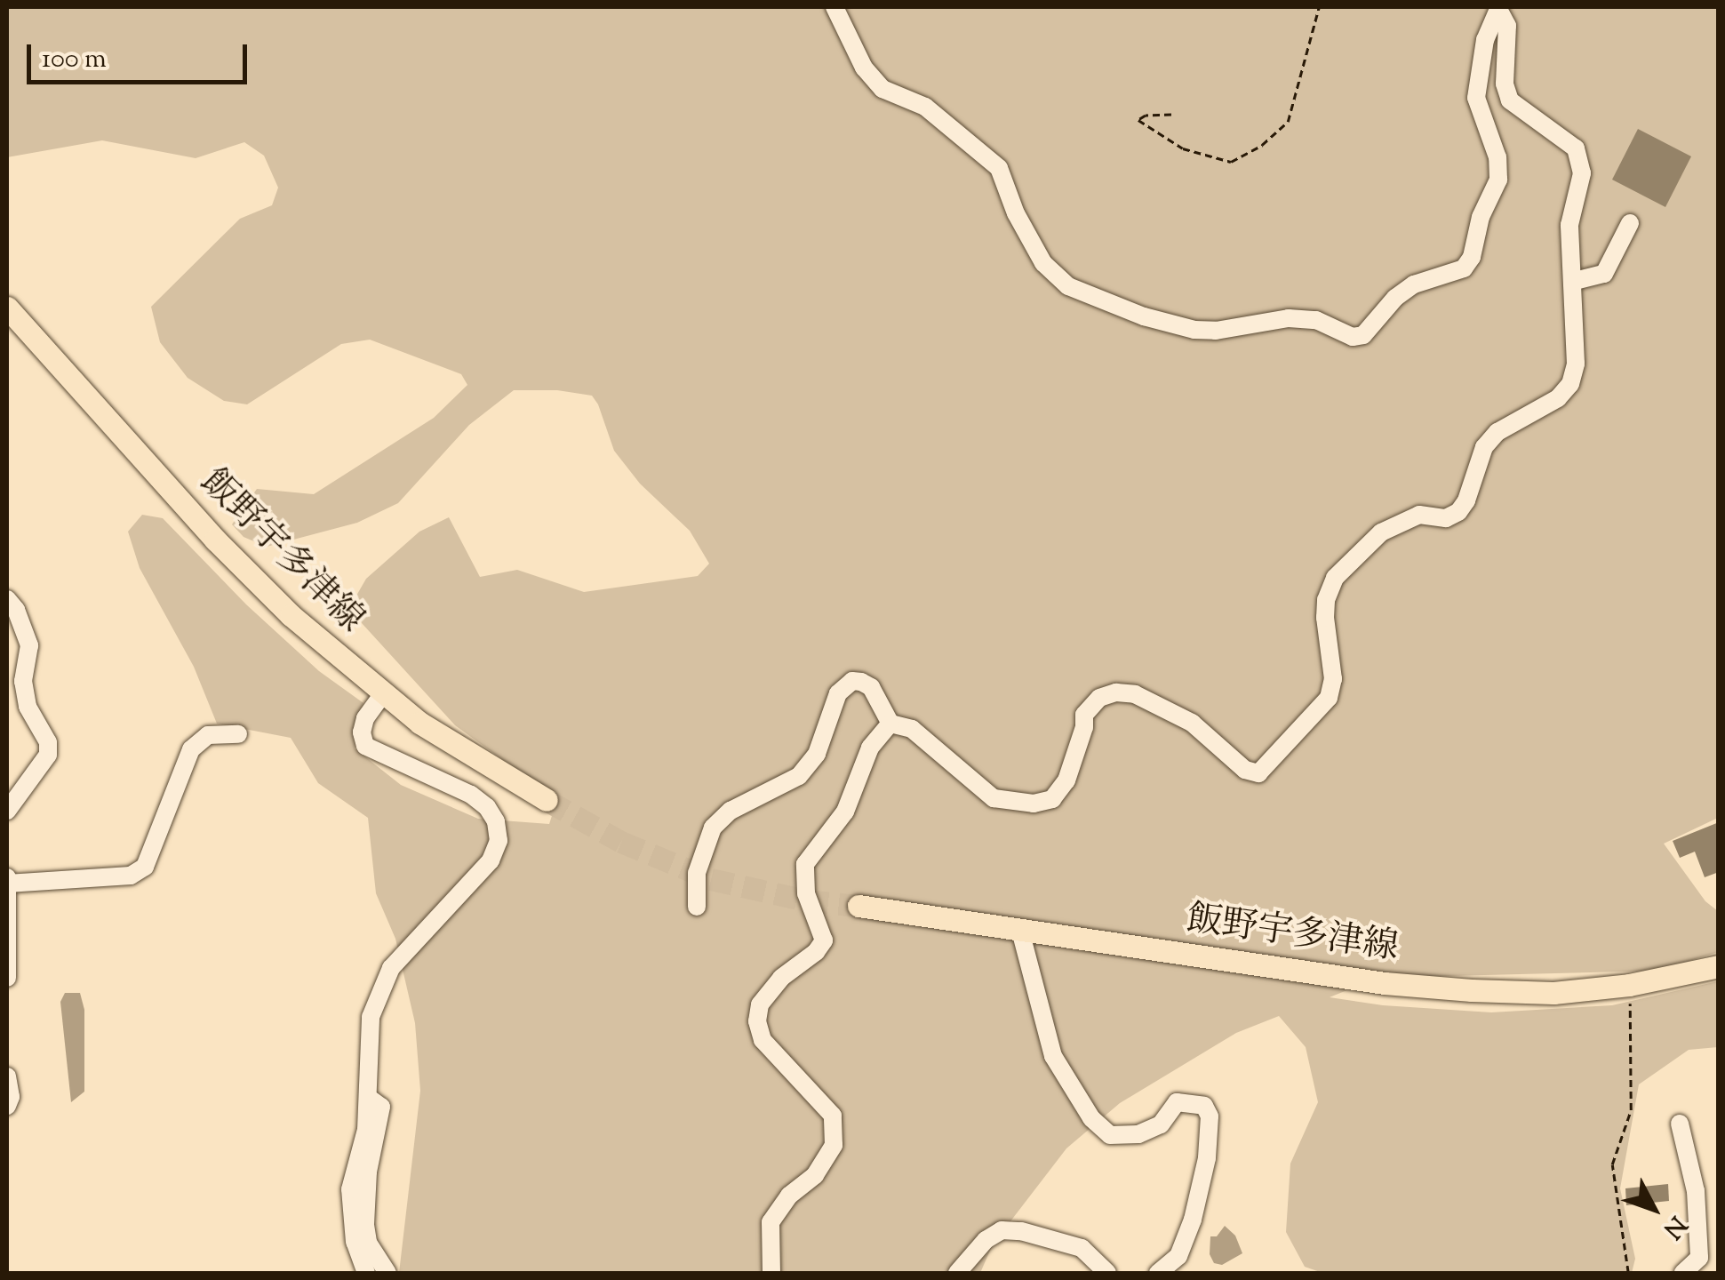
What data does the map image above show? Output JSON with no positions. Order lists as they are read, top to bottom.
{
  "streets": {
    "main road": ["飯野宇多津線"]
  },
  "scale_bar": "100 m",
  "north": "bottom right"
}
